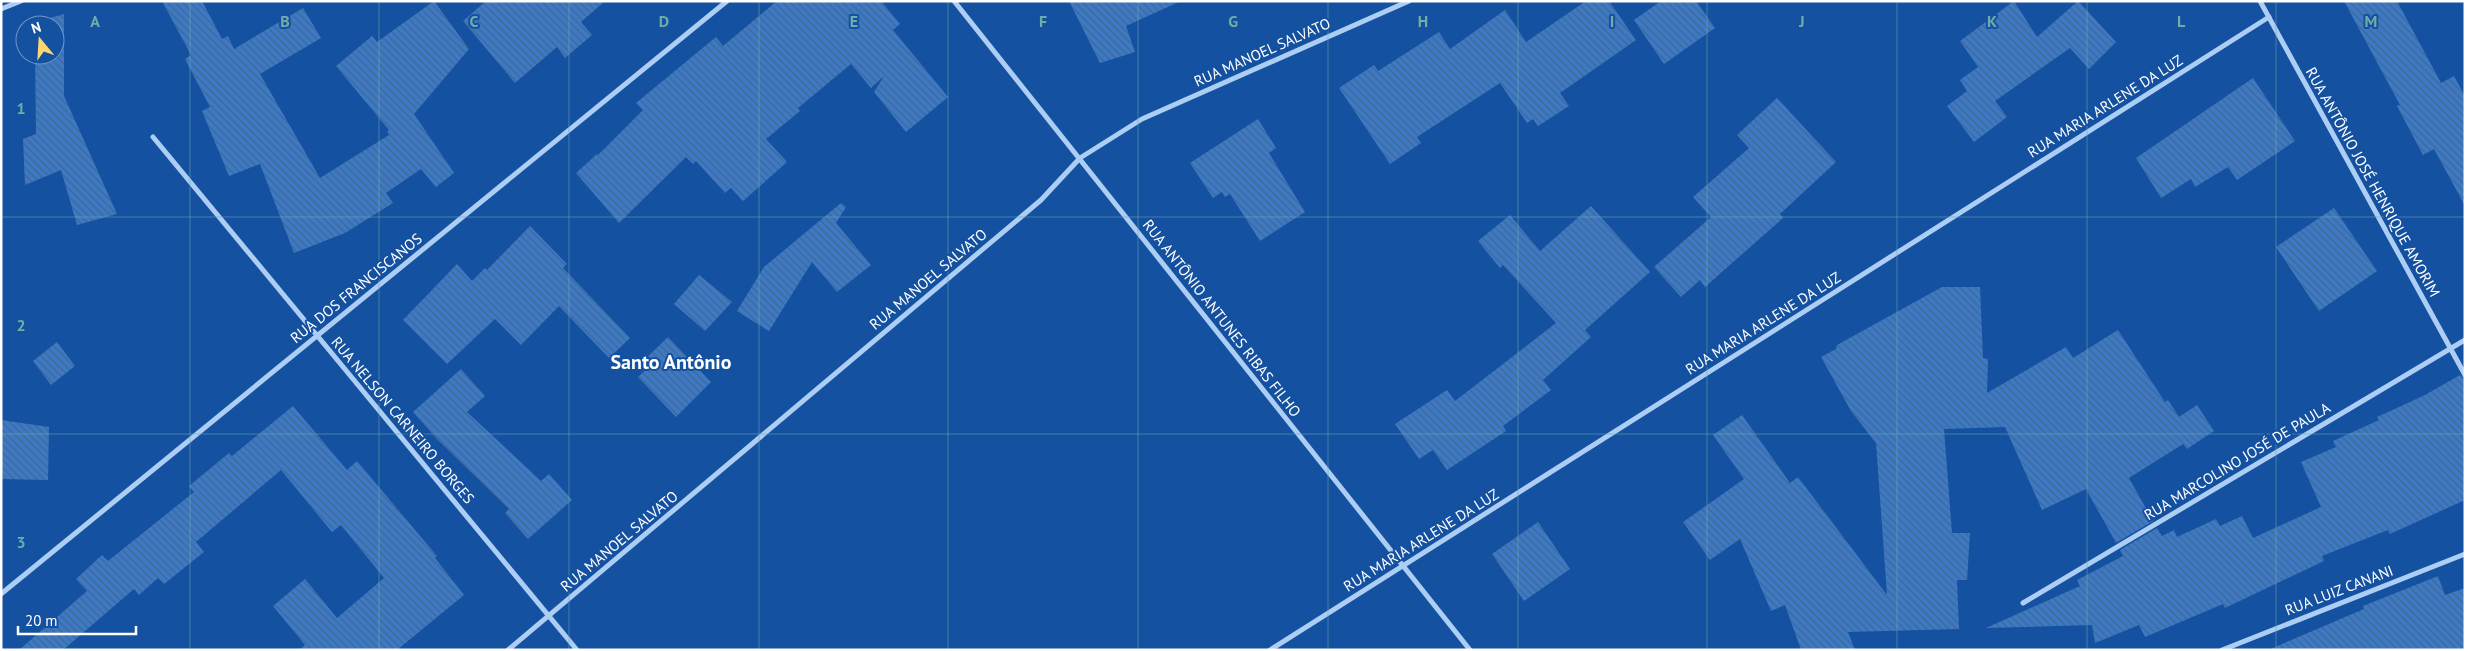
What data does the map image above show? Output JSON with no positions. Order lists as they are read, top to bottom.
{
  "streets": {
    "street": [
      "RUA MANOEL SALVATO",
      "RUA MARIA ARLENE DA LUZ",
      "RUA ANTÔNIO JOSÉ HENRIQUE AMORIM",
      "RUA DOS FRANCISCANOS",
      "RUA ANTÔNIO ANTUNES RIBAS FILHO",
      "RUA NELSON CARNEIRO BORGES",
      "RUA MARCOLINO JOSÉ DE PAULA",
      "RUA LUIZ CANANI"
    ]
  },
  "crossings": [
    ["RUA MANOEL SALVATO", "RUA ANTÔNIO ANTUNES RIBAS FILHO"],
    ["RUA MANOEL SALVATO", "RUA NELSON CARNEIRO BORGES"],
    ["RUA MARIA ARLENE DA LUZ", "RUA ANTÔNIO JOSÉ HENRIQUE AMORIM"],
    ["RUA MARIA ARLENE DA LUZ", "RUA ANTÔNIO ANTUNES RIBAS FILHO"],
    ["RUA ANTÔNIO JOSÉ HENRIQUE AMORIM", "RUA MARCOLINO JOSÉ DE PAULA"],
    ["RUA DOS FRANCISCANOS", "RUA NELSON CARNEIRO BORGES"]
  ],
  "districts": ["Santo Antônio"],
  "scale_bar": "20 m",
  "north": "top",
  "grid": {
    "columns": [
      "A",
      "B",
      "C",
      "D",
      "E",
      "F",
      "G",
      "H",
      "I",
      "J",
      "K",
      "L",
      "M"
    ],
    "rows": ["1", "2", "3"]
  }
}
